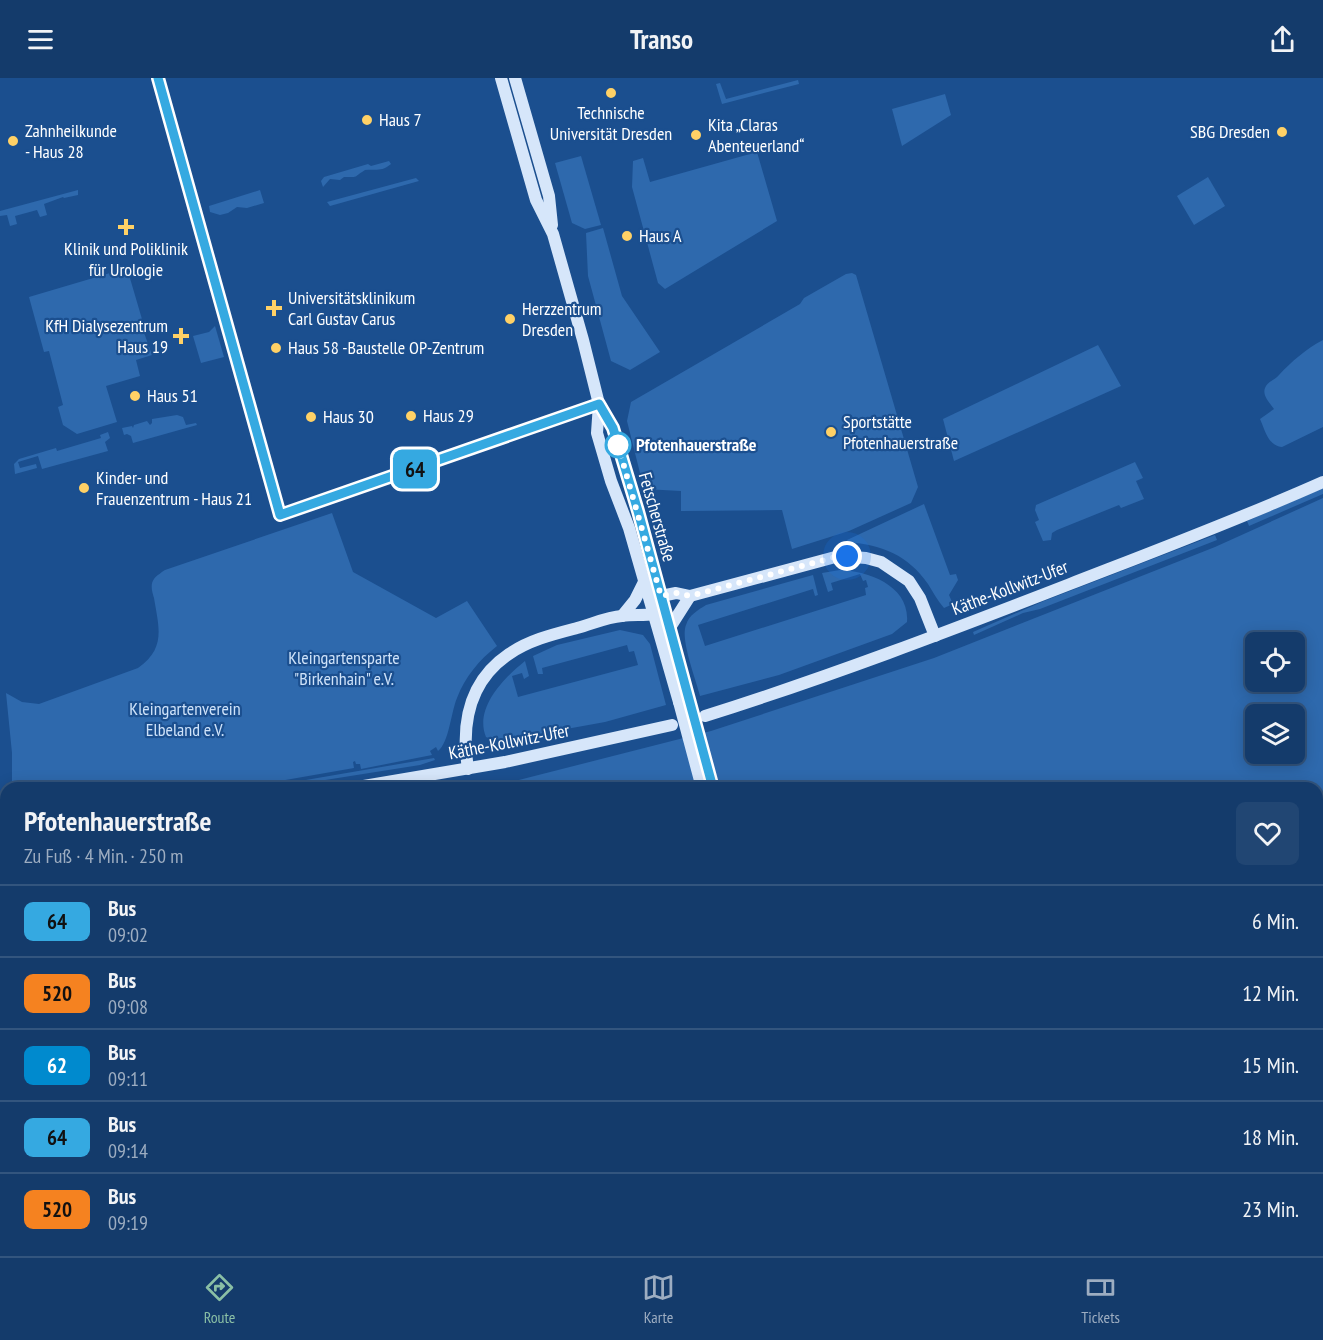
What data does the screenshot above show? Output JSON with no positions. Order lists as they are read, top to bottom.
{
  "streets": {
    "main road": ["Fetscherstraße", "Käthe-Kollwitz-Ufer"]
  },
  "parks": ["Kleingartensparte \"Birkenhain\" e.V.", "Kleingartenverein Elbeland e.V."],
  "places": {
    "other": [
      "Technische Universität Dresden",
      "Haus 7",
      "SBG Dresden",
      "Kita „Claras Abenteuerland“",
      "Zahnheilkunde - Haus 28",
      "Haus A",
      "Herzzentrum Dresden",
      "Haus 58 -Baustelle OP-Zentrum",
      "Haus 51",
      "Haus 29",
      "Haus 30",
      "Sportstätte Pfotenhauerstraße",
      "Pfotenhauerstraße",
      "Kinder- und Frauenzentrum - Haus 21"
    ],
    "health": ["Klinik und Poliklinik für Urologie", "Universitätsklinikum Carl Gustav Carus", "KfH Dialysezentrum Haus 19"]
  },
  "lines": ["bus line 64"],
  "page": {
    "header": "Transo",
    "on_map": "64",
    "heading": ["Pfotenhauerstraße", "Zu Fuß · 4 Min. · 250 m"],
    "list": [
      {
        "mark": "64",
        "name": "Bus",
        "note": "09:02",
        "value": "6 Min."
      },
      {
        "mark": "520",
        "name": "Bus",
        "note": "09:08",
        "value": "12 Min."
      },
      {
        "mark": "62",
        "name": "Bus",
        "note": "09:11",
        "value": "15 Min."
      },
      {
        "mark": "64",
        "name": "Bus",
        "note": "09:14",
        "value": "18 Min."
      },
      {
        "mark": "520",
        "name": "Bus",
        "note": "09:19",
        "value": "23 Min."
      }
    ],
    "tabs": ["Route", "Karte", "Tickets"]
  }
}
